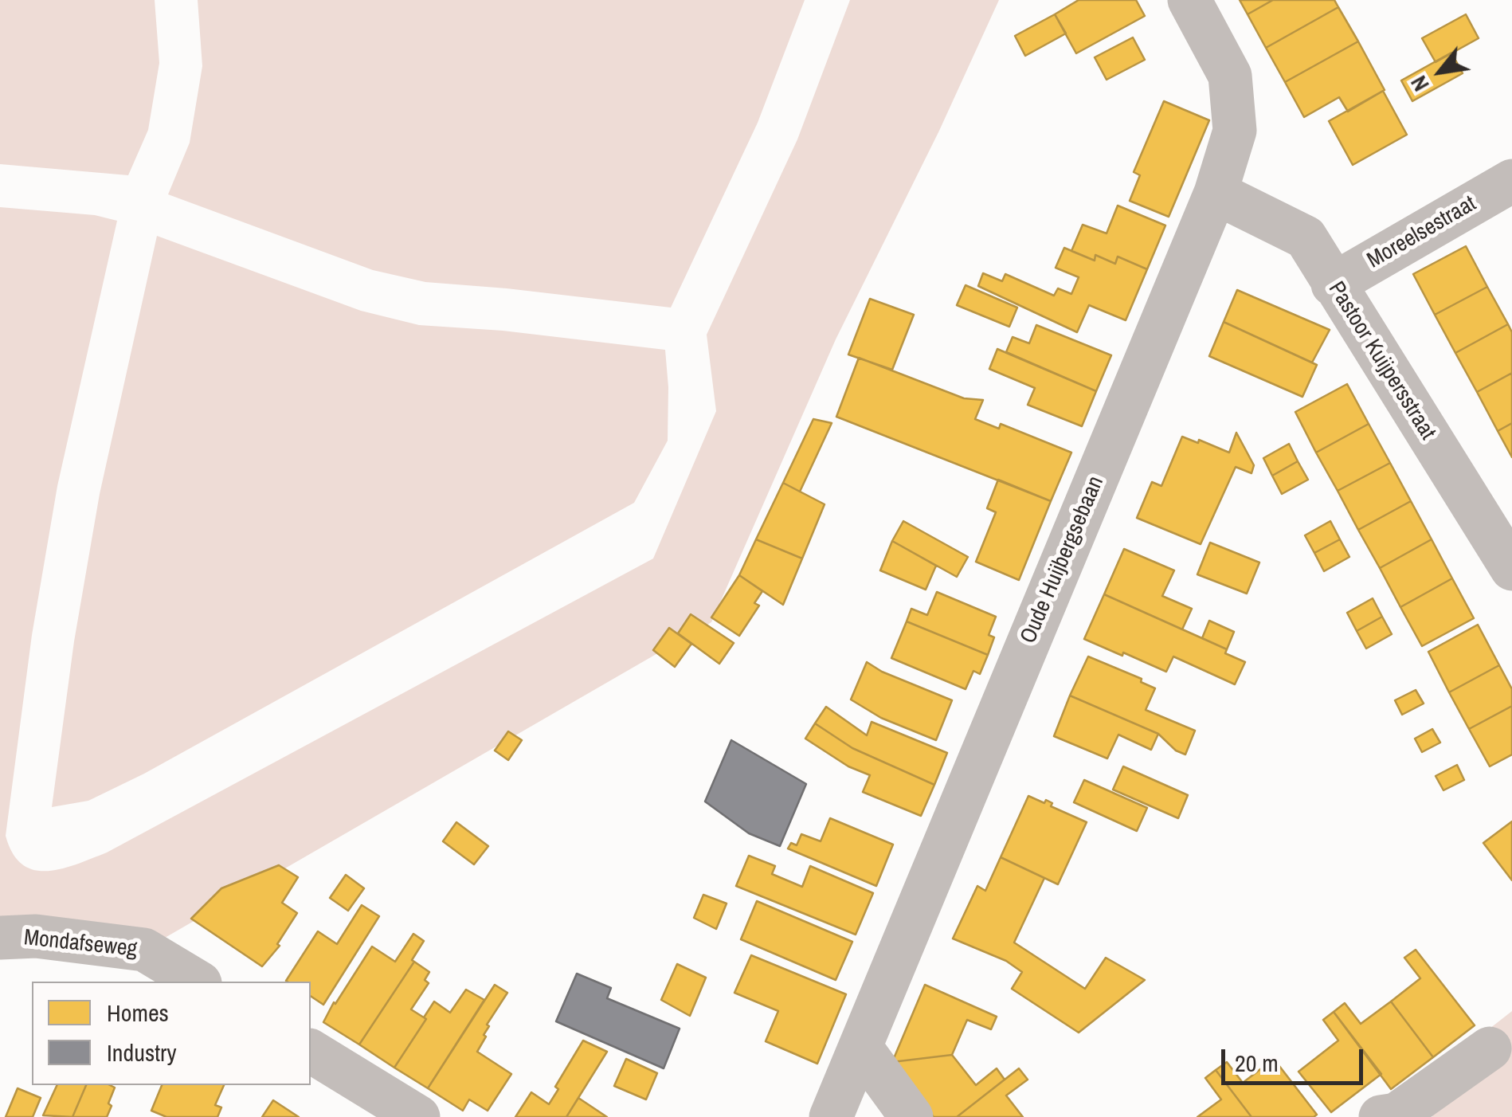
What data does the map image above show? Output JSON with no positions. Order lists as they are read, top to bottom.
{
  "streets": {
    "street": [
      "Moreelsestraat",
      "Pastoor Kuijpersstraat",
      "Oude Huijbergsebaan",
      "Mondafseweg"
    ]
  },
  "crossings": [
    ["Moreelsestraat", "Pastoor Kuijpersstraat"],
    ["Pastoor Kuijpersstraat", "Oude Huijbergsebaan"]
  ],
  "legend": ["Homes", "Industry"],
  "scale_bar": "20 m",
  "north": "bottom left"
}
